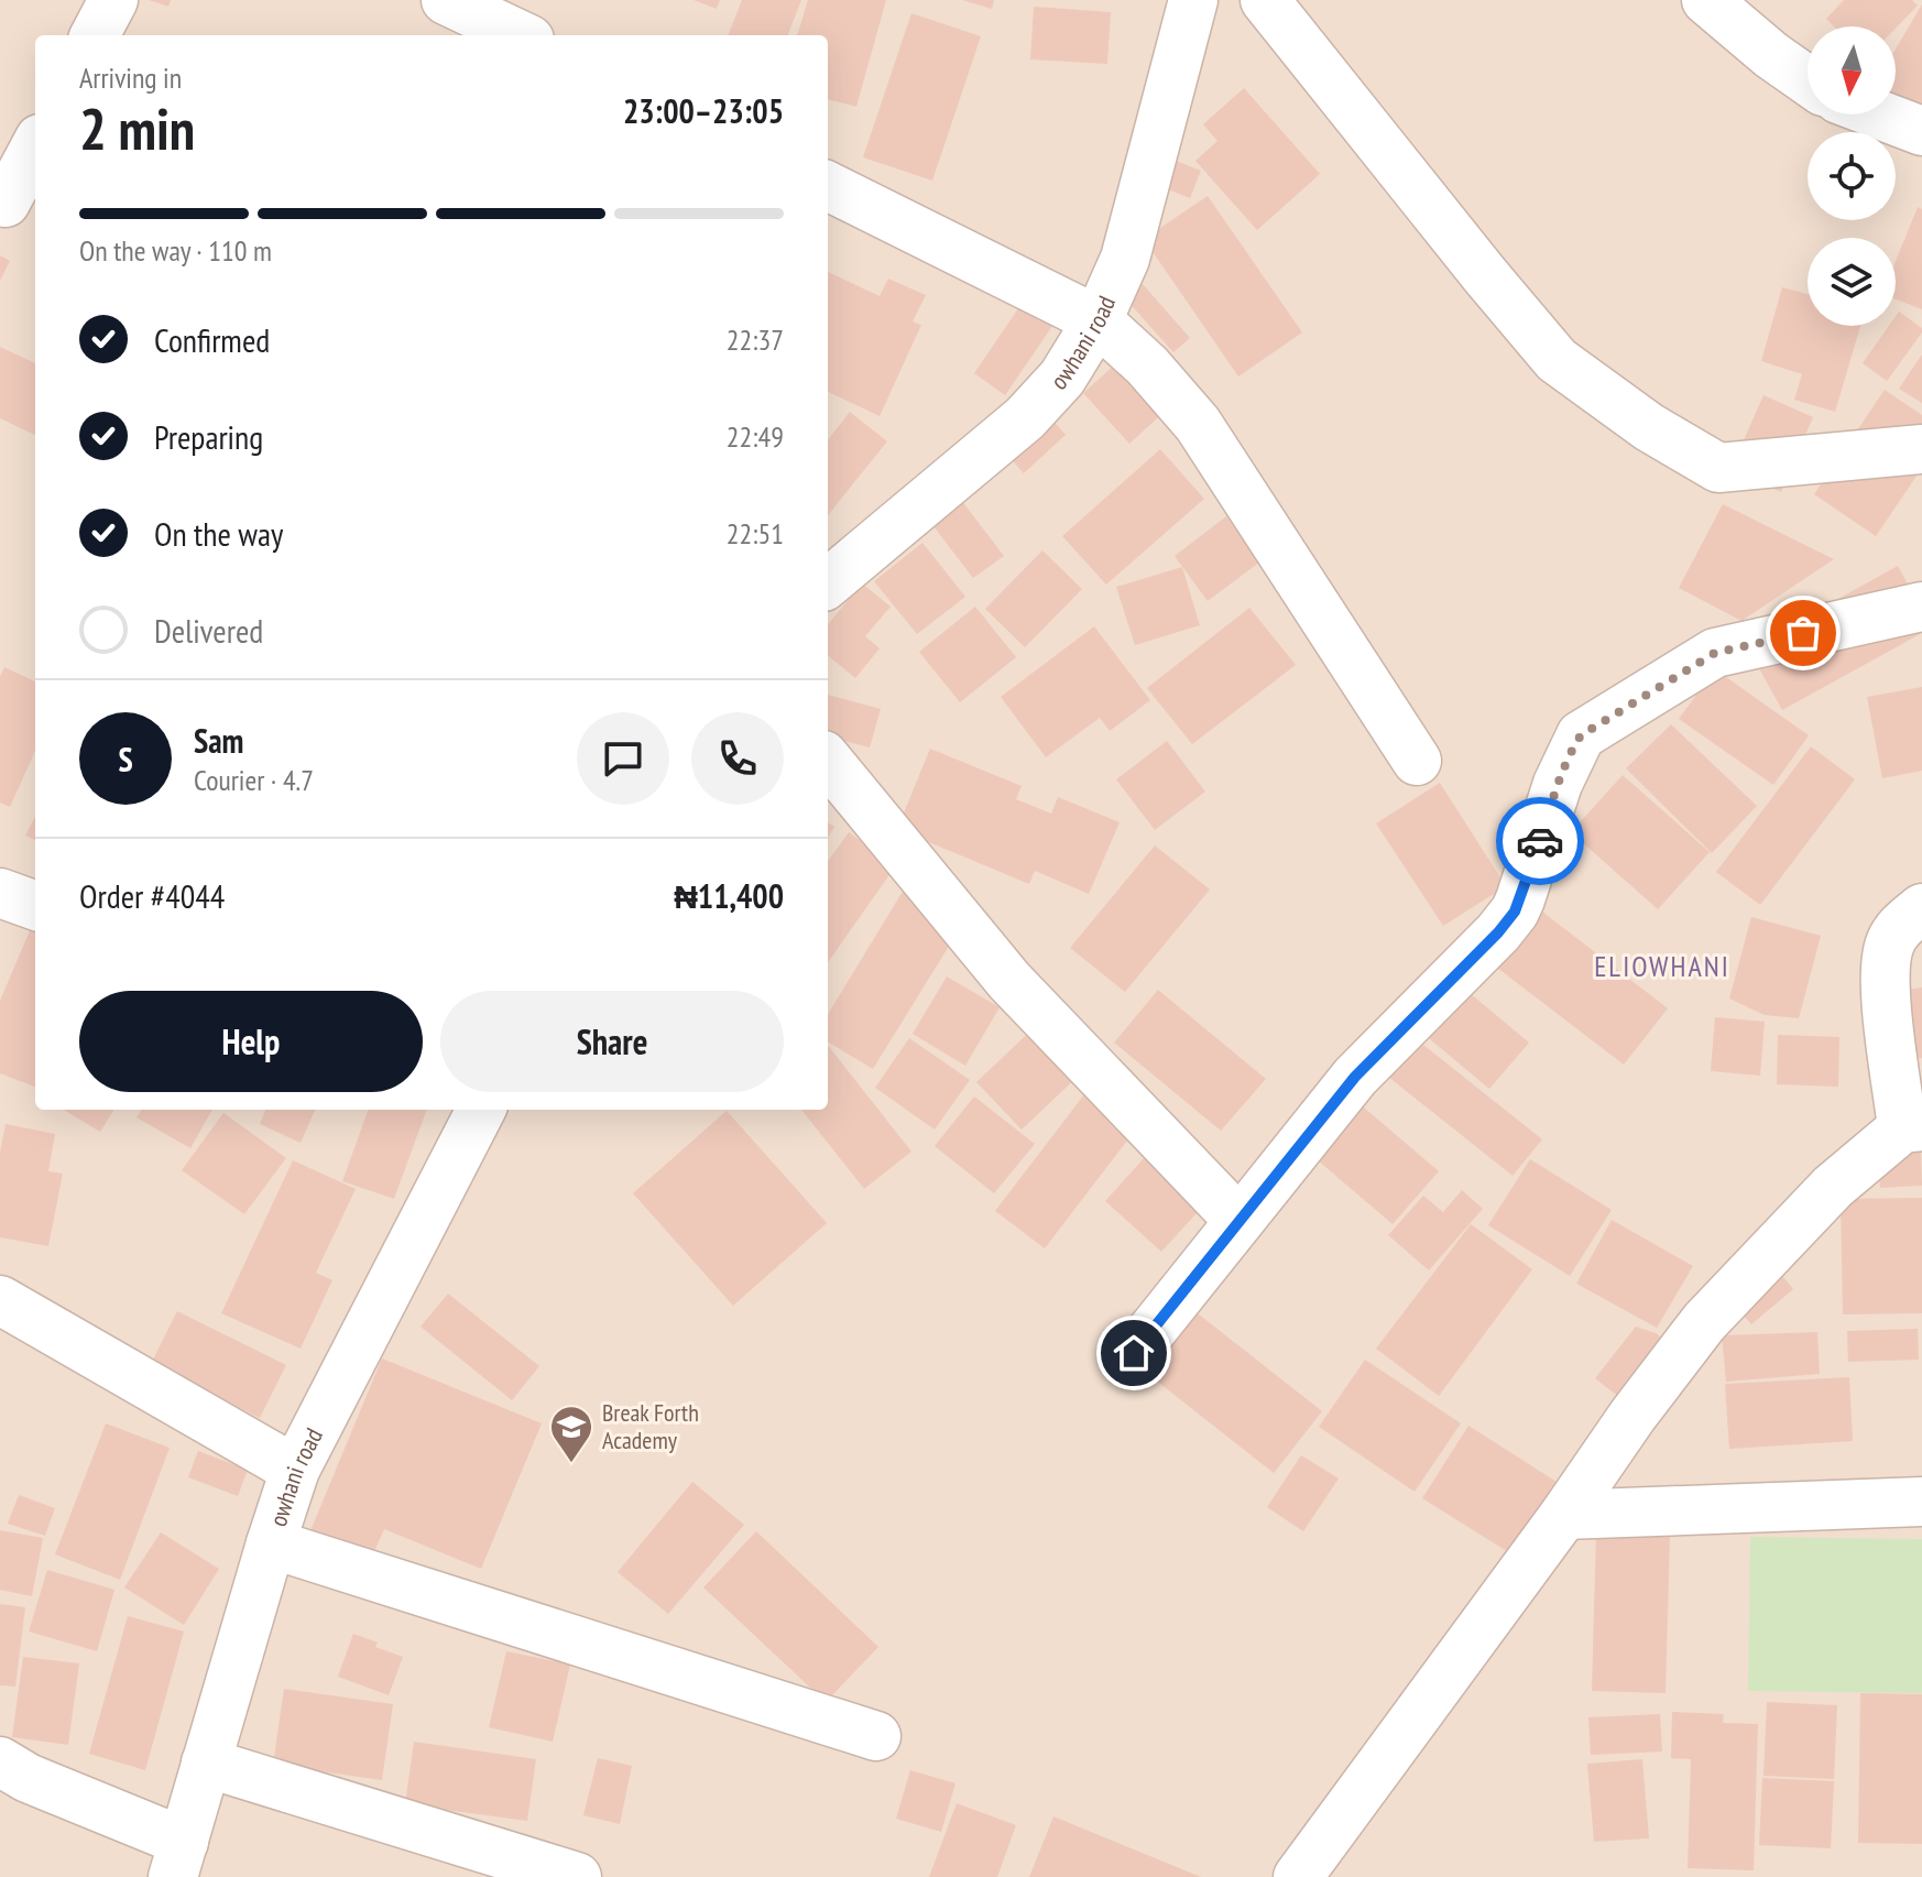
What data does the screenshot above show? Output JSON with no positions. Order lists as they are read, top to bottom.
{
  "streets": {
    "street": ["owhani road"]
  },
  "districts": ["ELIOWHANI"],
  "places": {
    "school or university": ["Break Forth Academy"]
  },
  "north": "bottom",
  "page": {
    "heading": ["2 min", "Arriving in", "23:00–23:05"],
    "panel": [
      "Sam",
      "Courier · 4.7",
      "Order #4044",
      "₦11,400"
    ],
    "bar": "On the way · 110 m",
    "list": [
      ["Confirmed", "22:37"],
      ["Preparing", "22:49"],
      ["On the way", "22:51"],
      "Delivered"
    ],
    "round": "S",
    "buttons": ["Help", "Share"]
  }
}
